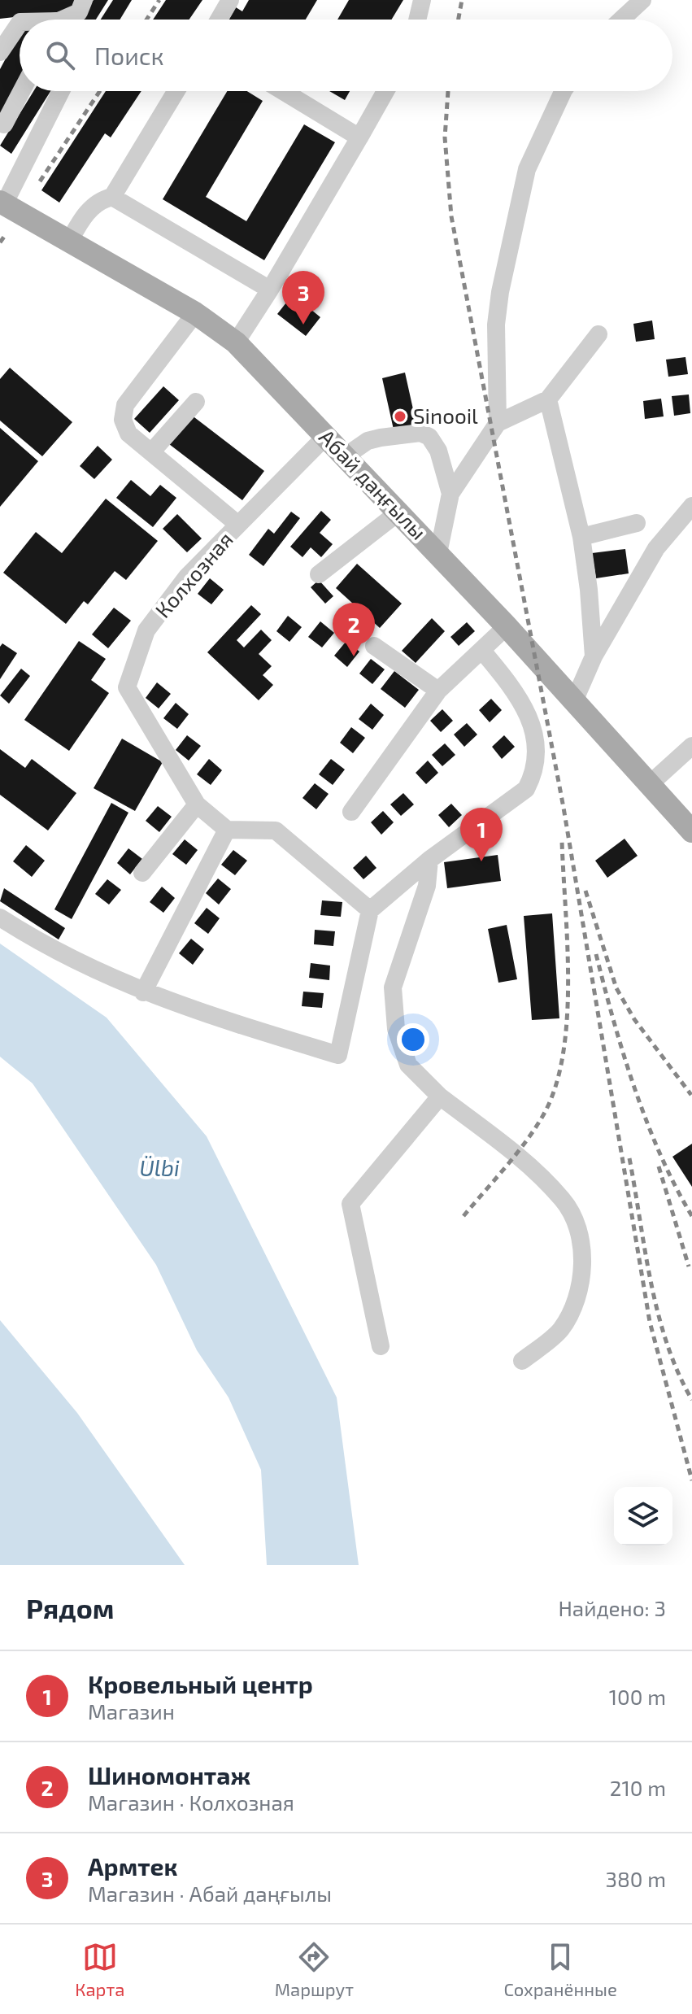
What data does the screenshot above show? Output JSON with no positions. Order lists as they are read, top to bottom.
{
  "streets": {
    "main road": ["Абай даңғылы"],
    "street": ["Колхозная"]
  },
  "crossings": [
    ["Абай даңғылы", "Колхозная"]
  ],
  "water": ["Ülbi"],
  "places": ["Sinooil"],
  "page": {
    "search": "Поиск",
    "pins": ["3", "2", "1"],
    "heading": ["Рядом", "Найдено: 3"],
    "list": [
      {
        "mark": "1",
        "name": "Кровельный центр",
        "note": "Магазин",
        "value": "100 m"
      },
      {
        "mark": "2",
        "name": "Шиномонтаж",
        "note": "Магазин · Колхозная",
        "value": "210 m"
      },
      {
        "mark": "3",
        "name": "Армтек",
        "note": "Магазин · Абай даңғылы",
        "value": "380 m"
      }
    ],
    "nav": ["Карта", "Маршрут", "Сохранённые"]
  }
}
